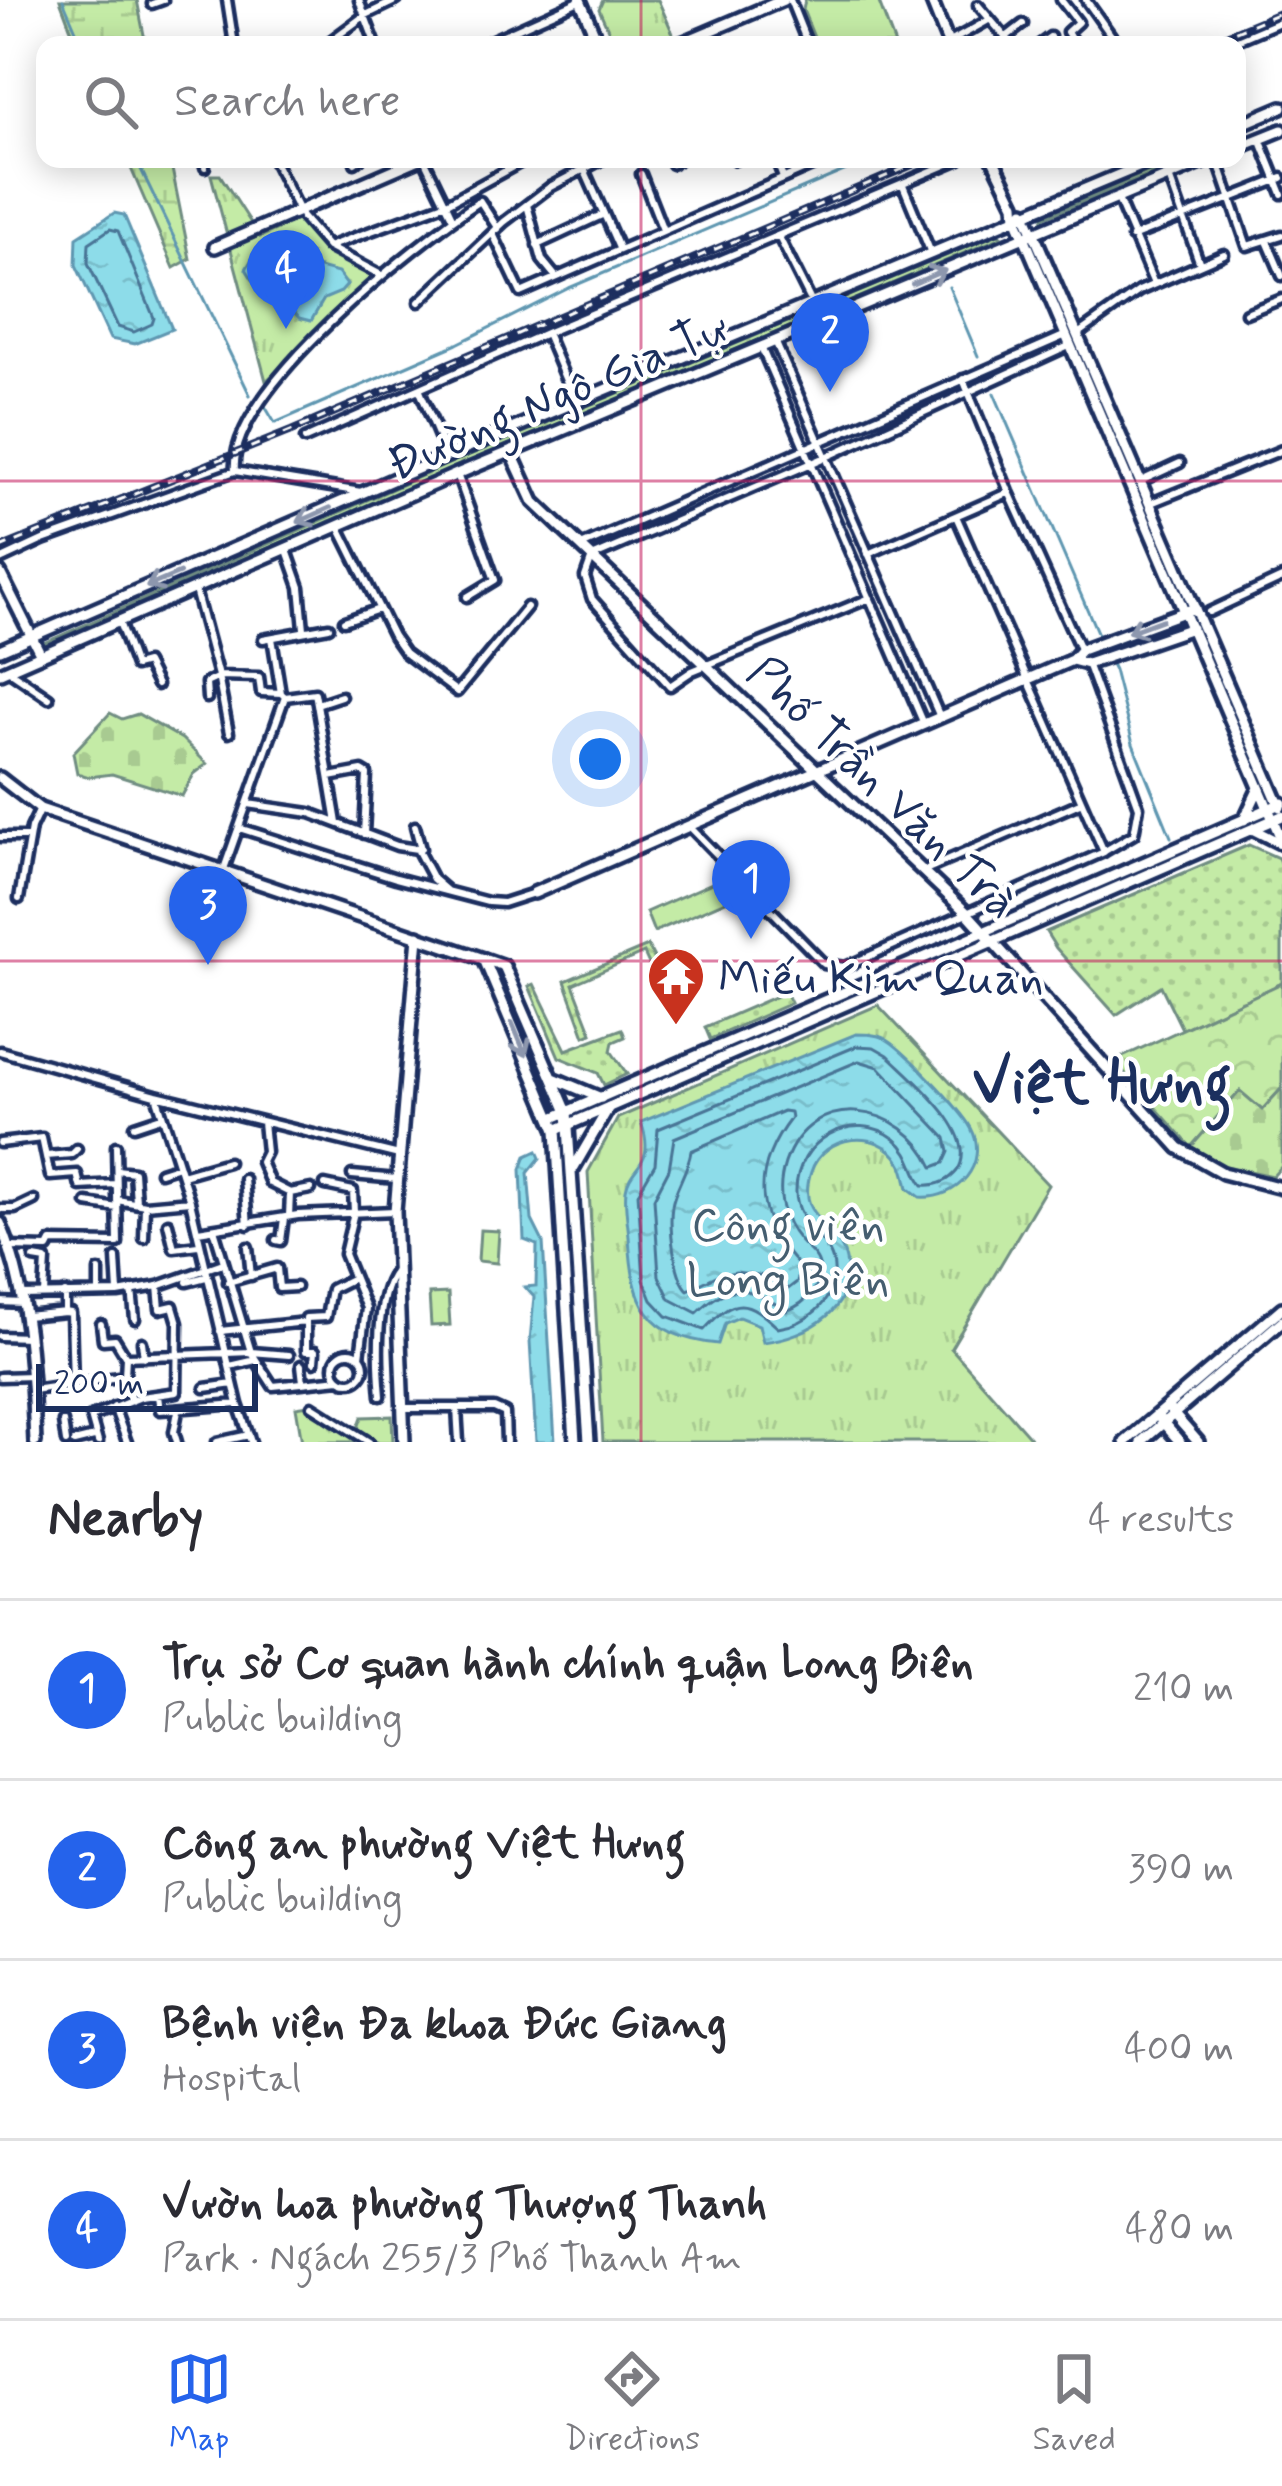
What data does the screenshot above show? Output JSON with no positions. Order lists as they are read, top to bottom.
{
  "streets": {
    "street": ["Đường Ngô Gia Tự", "Phố Trần Văn Trà"]
  },
  "crossings": [
    ["Đường Ngô Gia Tự", "Phố Trần Văn Trà"]
  ],
  "districts": ["Việt Hưng"],
  "parks": ["Công viên Long Biên"],
  "places": {
    "temple": ["Miếu Kim Quan"]
  },
  "scale_bar": "200 m",
  "page": {
    "search": "Search here",
    "pins": [
      "4",
      "2",
      "1",
      "3"
    ],
    "scale": "200 m",
    "heading": ["Nearby", "4 results"],
    "list": [
      {
        "mark": "1",
        "name": "Trụ sở Cơ quan hành chính quận Long Biên",
        "note": "Public building",
        "value": "210 m"
      },
      {
        "mark": "2",
        "name": "Công an phường Việt Hưng",
        "note": "Public building",
        "value": "390 m"
      },
      {
        "mark": "3",
        "name": "Bệnh viện Đa khoa Đức Giang",
        "note": "Hospital",
        "value": "400 m"
      },
      {
        "mark": "4",
        "name": "Vườn hoa phường Thượng Thanh",
        "note": "Park · Ngách 255/3 Phố Thanh Am",
        "value": "480 m"
      }
    ],
    "nav": ["Map", "Directions", "Saved"]
  }
}
